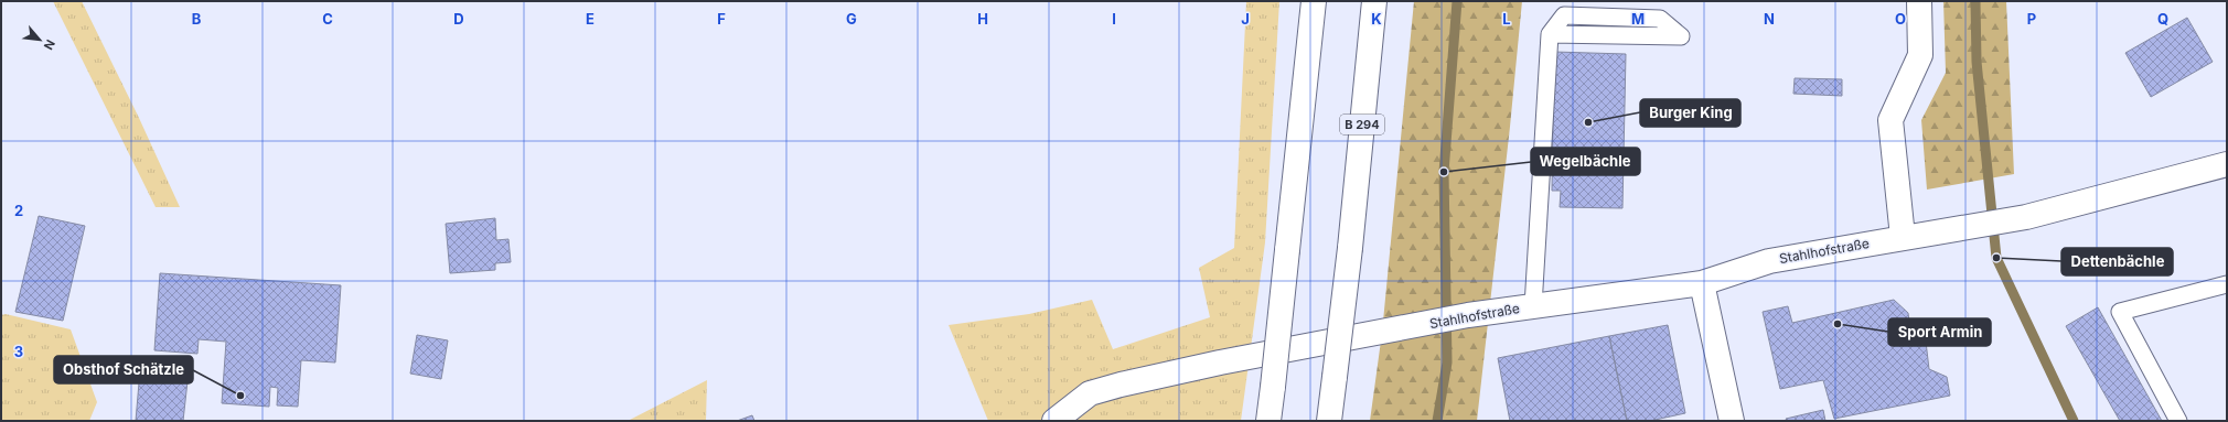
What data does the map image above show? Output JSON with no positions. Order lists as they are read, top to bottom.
{
  "streets": {
    "main road": ["B 294", "Stahlhofstraße"]
  },
  "places": [
    "Burger King",
    "Wegelbächle",
    "Dettenbächle",
    "Sport Armin",
    "Obsthof Schätzle"
  ],
  "north": "bottom right",
  "grid": {
    "columns": [
      "B",
      "C",
      "D",
      "E",
      "F",
      "G",
      "H",
      "I",
      "J",
      "K",
      "L",
      "M",
      "N",
      "O",
      "P",
      "Q"
    ],
    "rows": ["2", "3"]
  }
}
